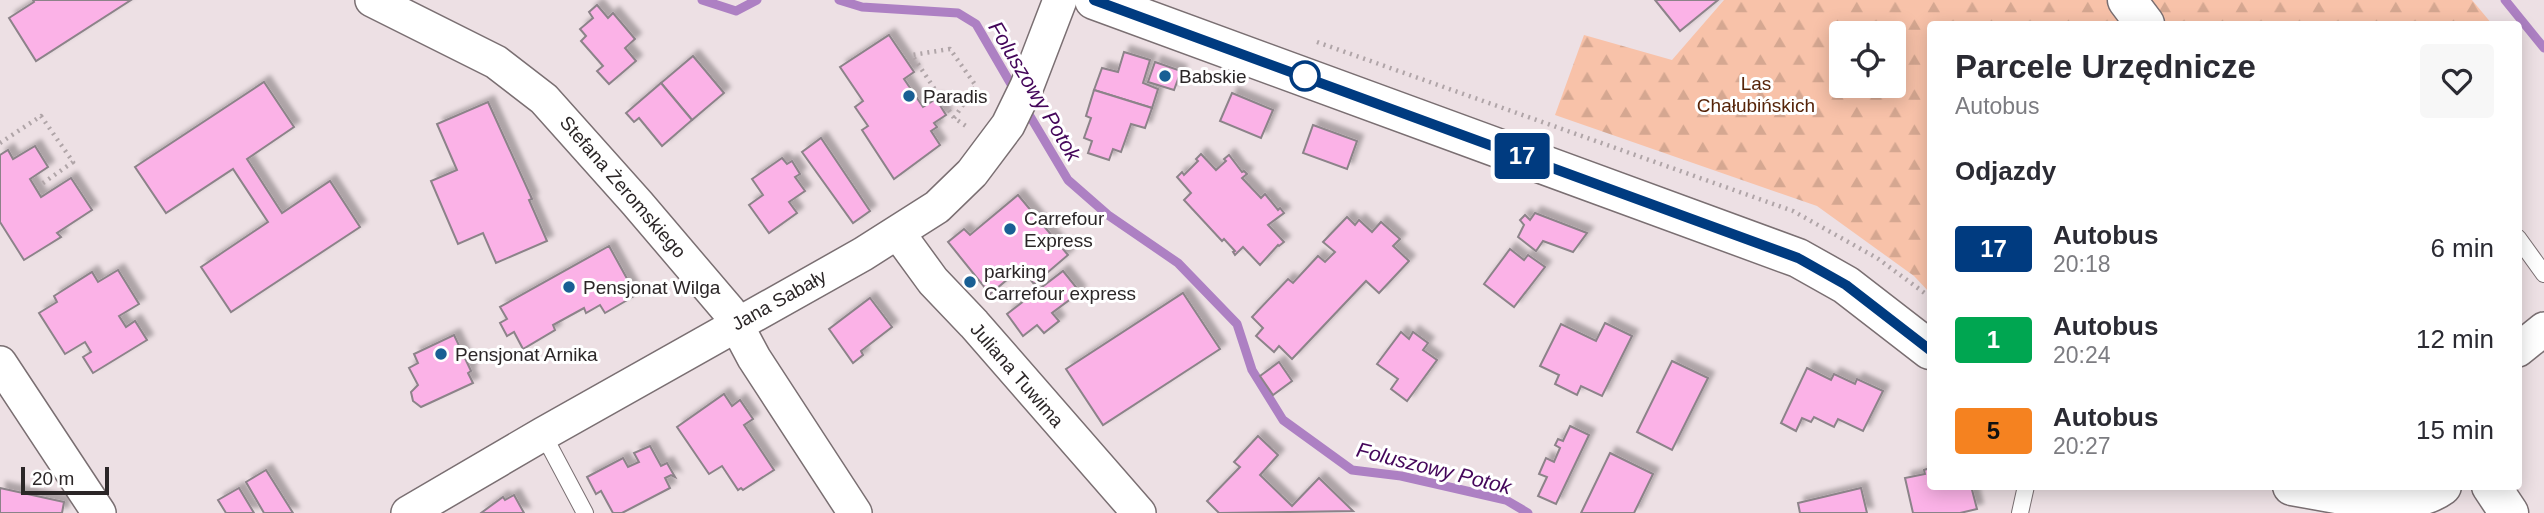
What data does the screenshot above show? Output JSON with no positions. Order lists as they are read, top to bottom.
{
  "streets": {
    "street": ["Stefana Żeromskiego", "Jana Sabały", "Juliana Tuwima"]
  },
  "crossings": [
    ["Stefana Żeromskiego", "Jana Sabały"],
    ["Jana Sabały", "Juliana Tuwima"]
  ],
  "water": ["Foluszowy Potok"],
  "parks": ["Las Chałubińskich"],
  "places": [
    "Babskie",
    "Paradis",
    "Carrefour Express",
    "parking Carrefour express",
    "Pensjonat Wilga",
    "Pensjonat Arnika"
  ],
  "lines": ["bus line 17"],
  "scale_bar": "20 m",
  "page": {
    "on_map": "17",
    "heading": [
      ["Parcele Urzędnicze", "Autobus"],
      "Odjazdy"
    ],
    "list": [
      {
        "mark": "17",
        "name": "Autobus",
        "note": "20:18",
        "value": "6 min"
      },
      {
        "mark": "1",
        "name": "Autobus",
        "note": "20:24",
        "value": "12 min"
      },
      {
        "mark": "5",
        "name": "Autobus",
        "note": "20:27",
        "value": "15 min"
      }
    ],
    "scale": "20 m"
  }
}
